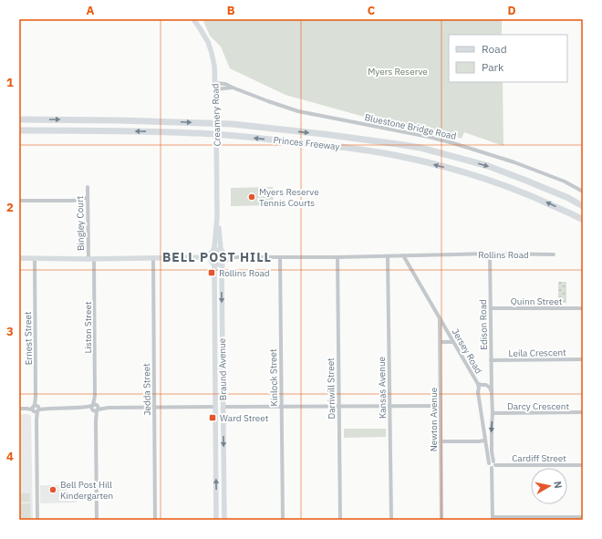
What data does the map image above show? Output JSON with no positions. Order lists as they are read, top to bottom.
{
  "streets": {
    "highway": ["Princes Freeway"],
    "street": [
      "Creamery Road",
      "Bluestone Bridge Road",
      "Bingley Court",
      "Rollins Road",
      "Quinn Street",
      "Edison Road",
      "Liston Street",
      "Ernest Street",
      "Jersey Road",
      "Leila Crescent",
      "Braund Avenue",
      "Kinlock Street",
      "Kansas Avenue",
      "Darriwill Street",
      "Jedda Street",
      "Darcy Crescent",
      "Newton Avenue",
      "Cardiff Street"
    ]
  },
  "crossings": [
    ["Creamery Road", "Bluestone Bridge Road"],
    ["Creamery Road", "Rollins Road"],
    ["Creamery Road", "Braund Avenue"],
    ["Bingley Court", "Liston Street"],
    ["Rollins Road", "Edison Road"],
    ["Rollins Road", "Jersey Road"],
    ["Rollins Road", "Braund Avenue"],
    ["Rollins Road", "Kinlock Street"],
    ["Rollins Road", "Kansas Avenue"],
    ["Rollins Road", "Darriwill Street"],
    ["Quinn Street", "Edison Road"],
    ["Edison Road", "Jersey Road"],
    ["Edison Road", "Leila Crescent"],
    ["Edison Road", "Darcy Crescent"],
    ["Edison Road", "Cardiff Street"],
    ["Jersey Road", "Newton Avenue"],
    ["Jersey Road", "Cardiff Street"]
  ],
  "districts": ["BELL POST HILL"],
  "parks": ["Myers Reserve"],
  "places": {
    "other": ["Myers Reserve Tennis Courts", "Bell Post Hill Kindergarten"],
    "transit": ["Rollins Road", "Ward Street"]
  },
  "legend": ["Road", "Park"],
  "north": "right",
  "grid": {
    "columns": [
      "A",
      "B",
      "C",
      "D"
    ],
    "rows": [
      "1",
      "2",
      "3",
      "4"
    ]
  }
}
